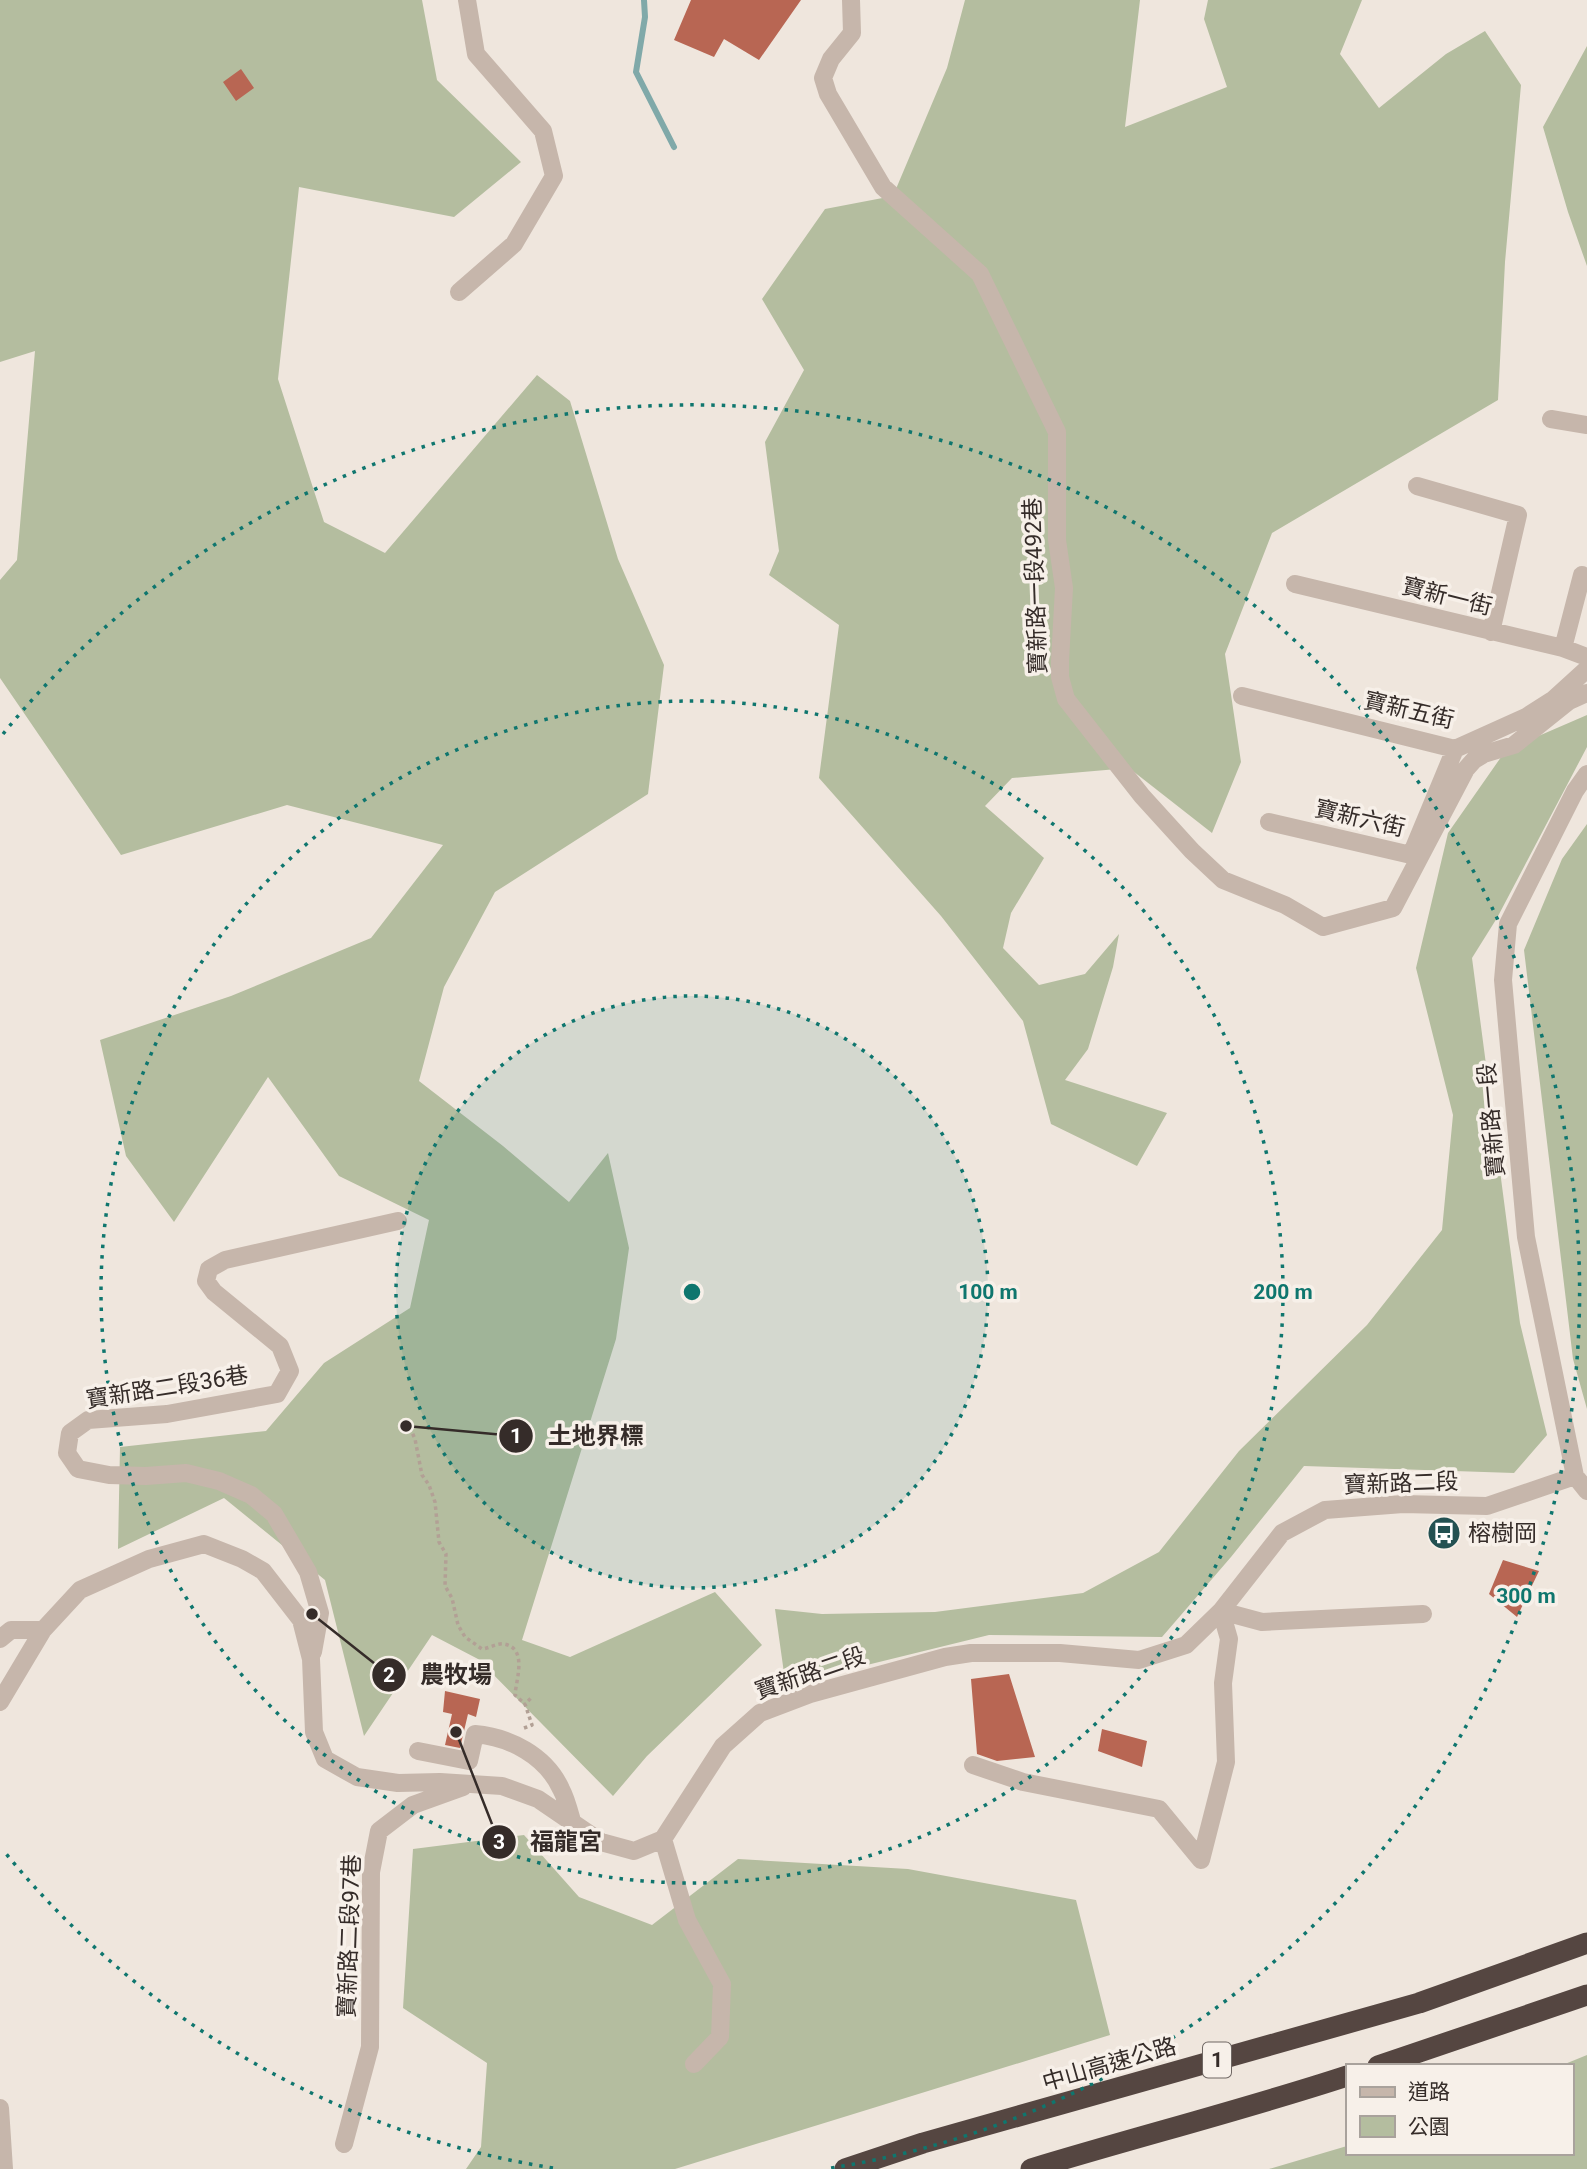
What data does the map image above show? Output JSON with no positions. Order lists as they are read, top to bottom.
{
  "streets": {
    "highway": ["1", "中山高速公路"],
    "street": [
      "寶新路一段492巷",
      "寶新一街",
      "寶新五街",
      "寶新六街",
      "寶新路一段",
      "寶新路二段36巷",
      "寶新路二段",
      "寶新路二段97巷"
    ]
  },
  "crossings": [
    ["寶新五街", "寶新六街"],
    ["寶新路一段", "寶新路二段"]
  ],
  "places": {
    "other": ["土地界標", "農牧場", "福龍宮"],
    "bus stop": ["榕樹岡"]
  },
  "legend": ["道路", "公園"],
  "rings": ["100 m", "200 m", "300 m"]
}
